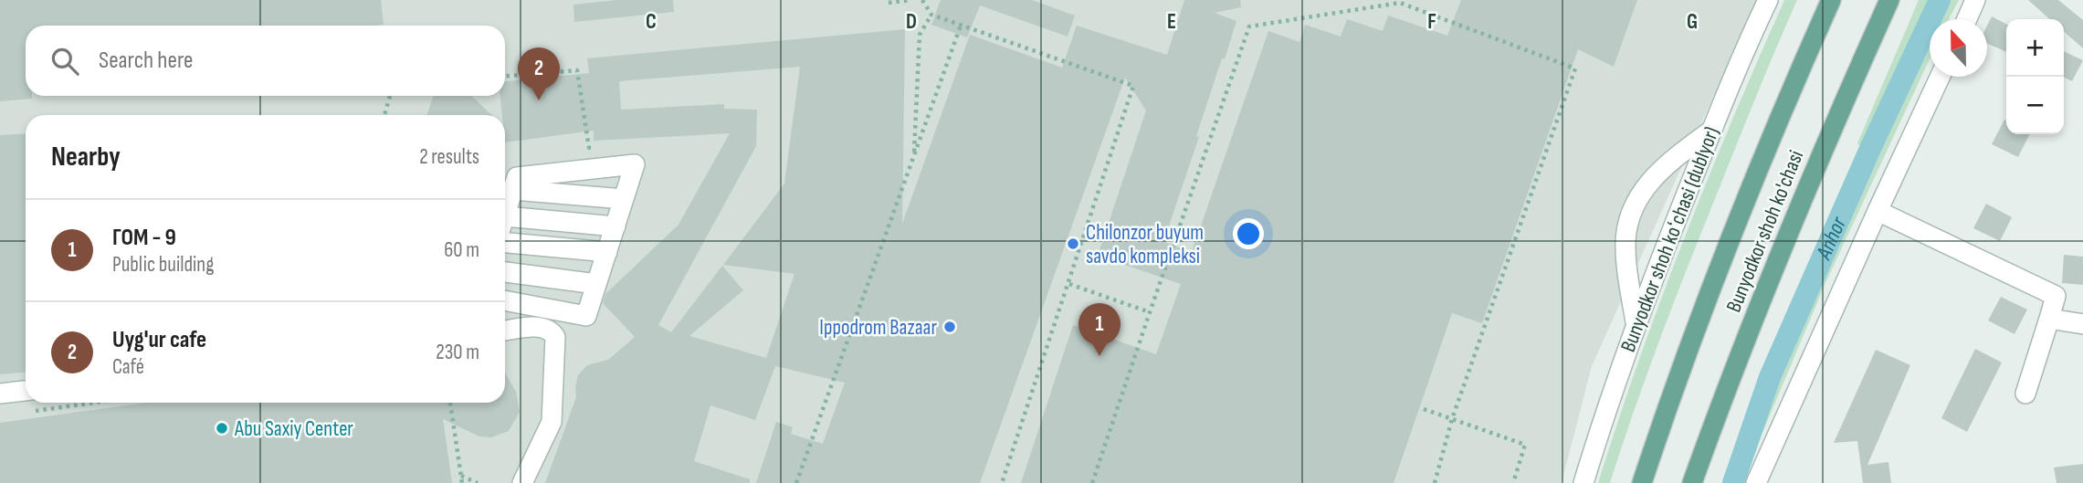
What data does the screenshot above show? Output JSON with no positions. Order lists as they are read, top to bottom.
{
  "streets": {
    "main road": ["Bunyodkor shoh ko'chasi"],
    "street": ["Bunyodkor shoh koʻchasi (dublyor)"]
  },
  "water": ["Anhor"],
  "places": ["Chilonzor buyum savdo kompleksi", "Ippodrom Bazaar", "Abu Saxiy Center"],
  "north": "top",
  "page": {
    "map_buttons": ["+", "−"],
    "search": "Search here",
    "pins": ["2", "1"],
    "heading": ["Nearby", "2 results"],
    "list": [
      {
        "mark": "1",
        "name": "ГОМ - 9",
        "note": "Public building",
        "value": "60 m"
      },
      {
        "mark": "2",
        "name": "Uyg'ur cafe",
        "note": "Café",
        "value": "230 m"
      }
    ]
  },
  "grid": {
    "columns": [
      "C",
      "D",
      "E",
      "F",
      "G"
    ]
  }
}
